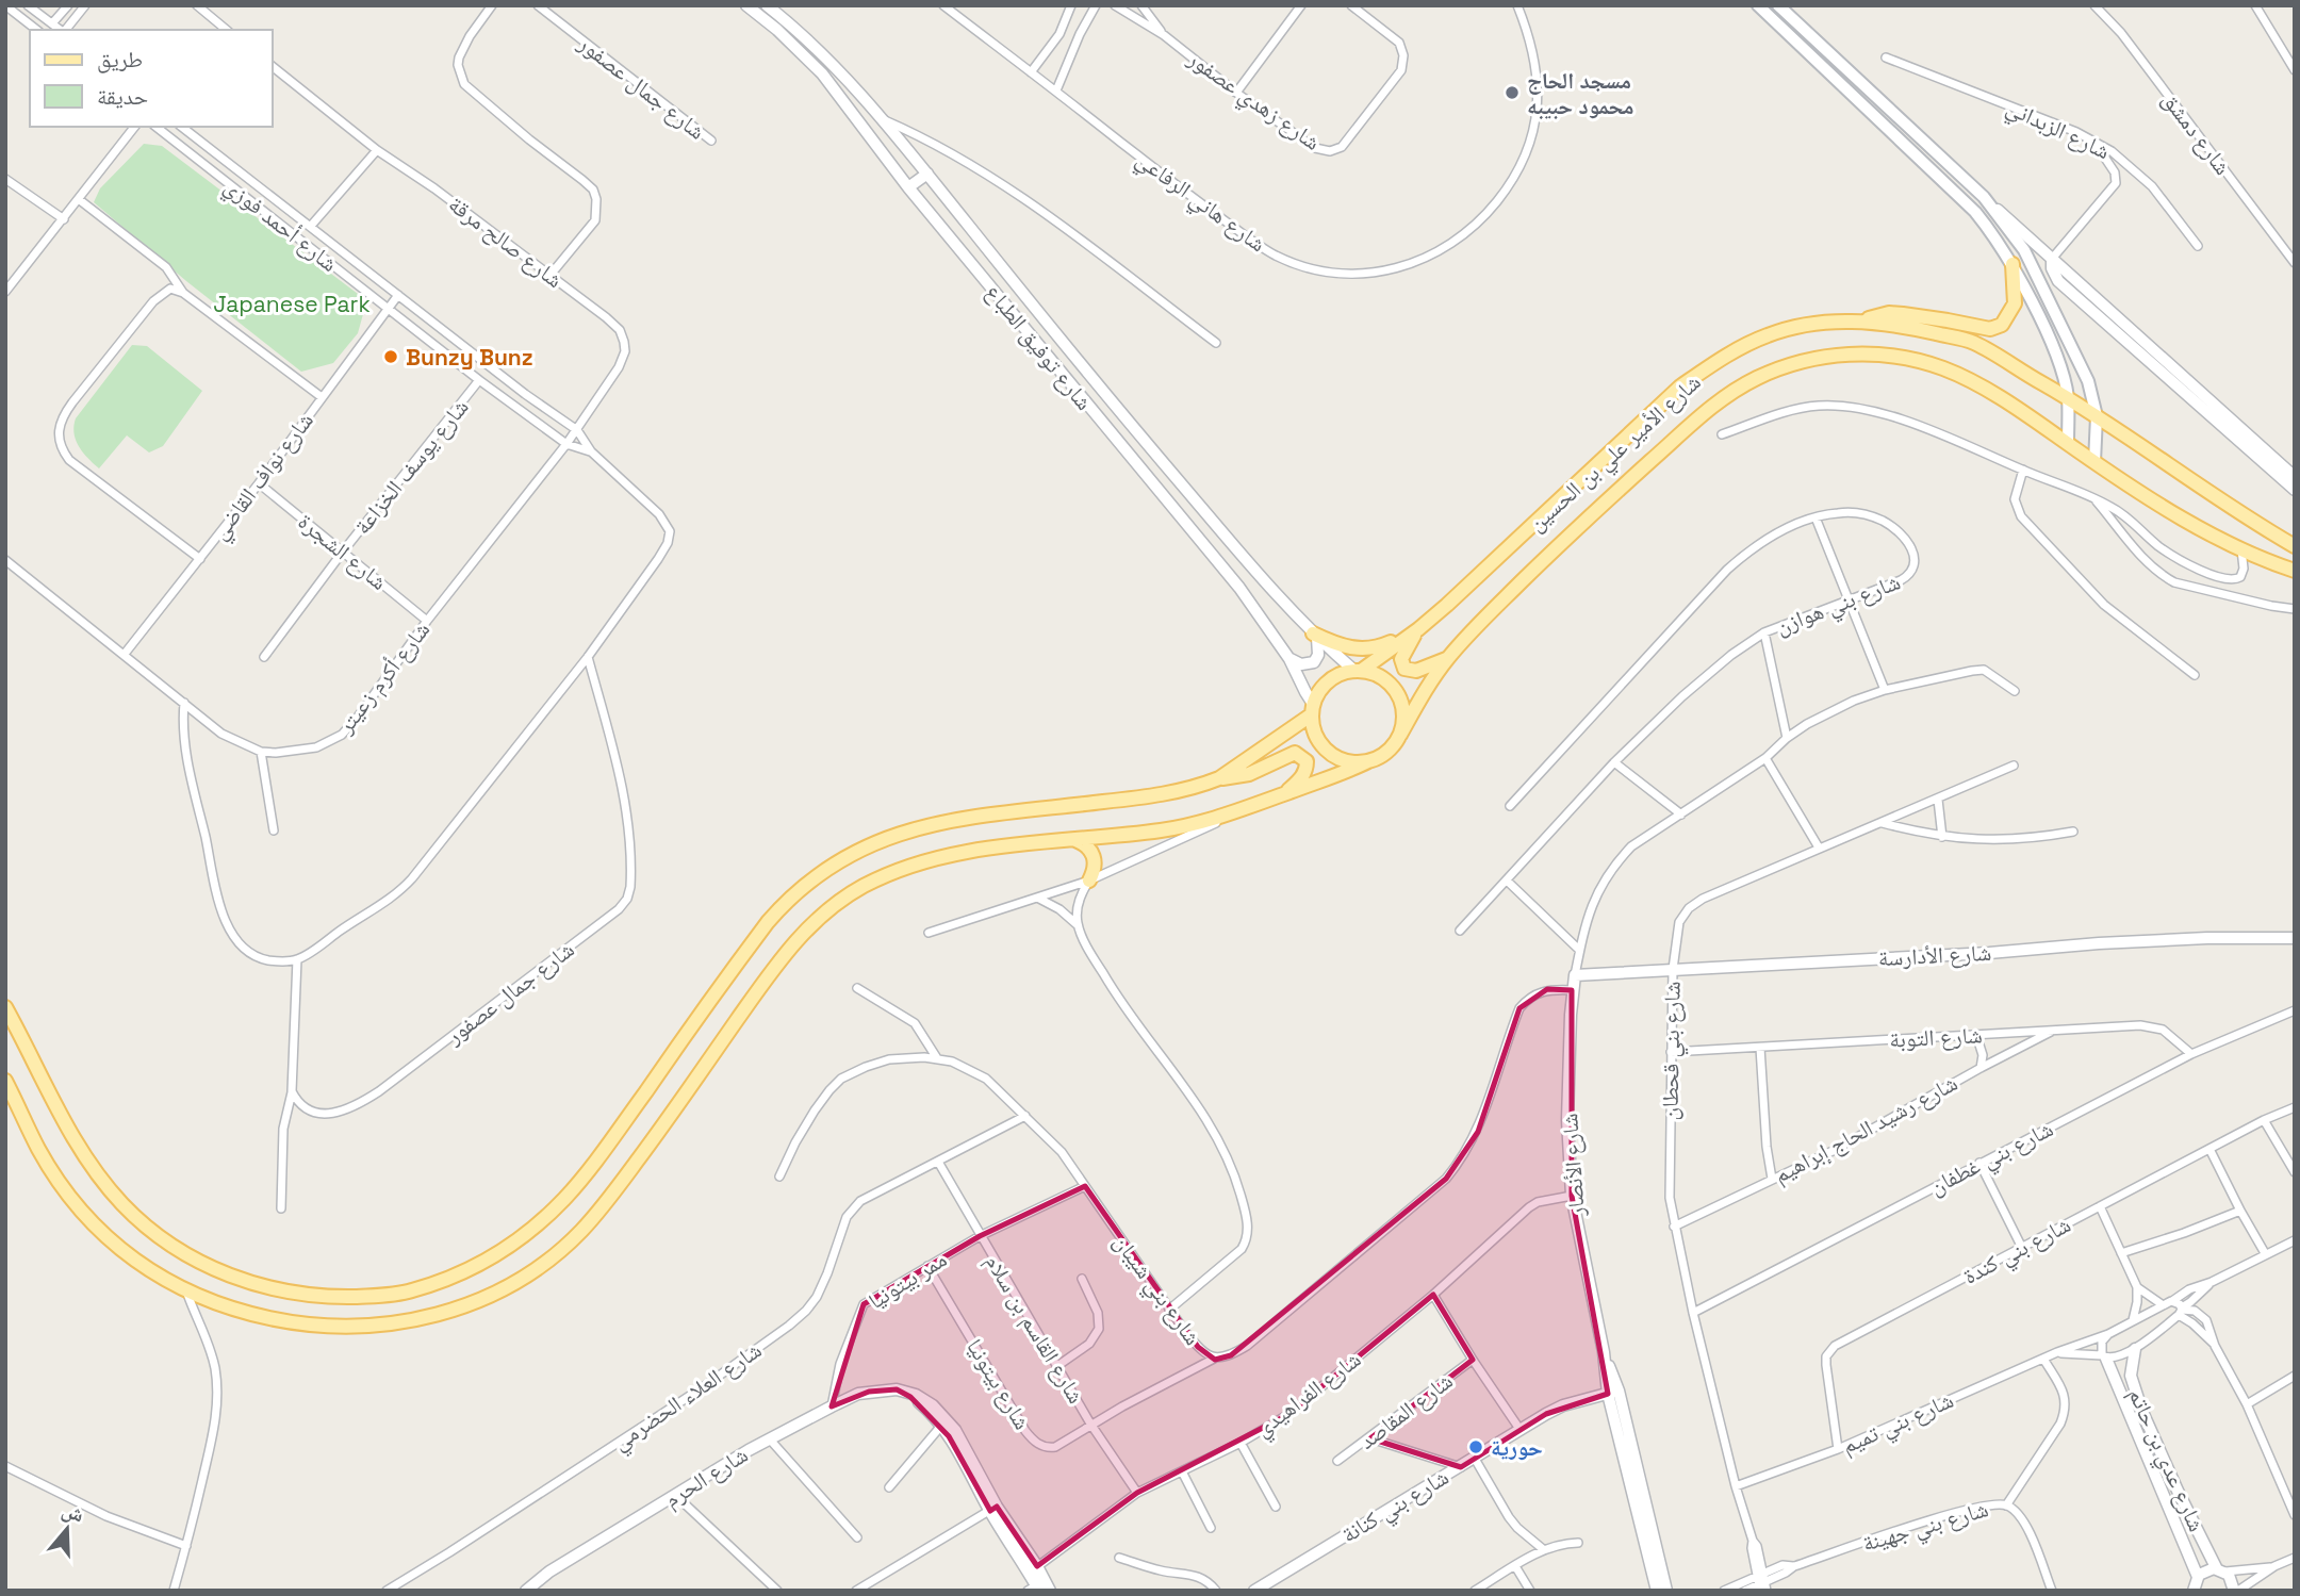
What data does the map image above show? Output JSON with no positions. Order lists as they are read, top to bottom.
{
  "streets": {
    "main road": ["شارع الأمير علي بن الحسين"],
    "street": [
      "شارع جمال عصفور",
      "شارع زهدي عصفور",
      "شارع الزبداني",
      "شارع دمشق",
      "شارع هاني الرفاعي",
      "شارع أحمد فوزي",
      "شارع صالح مرقة",
      "شارع توفيق الطباع",
      "شارع يوسف الخزاعة",
      "شارع نواف القاضي",
      "شارع الشجرة",
      "شارع بني هوازن",
      "شارع أكرم زعيتر",
      "شارع الأدارسة",
      "شارع التوبة",
      "شارع بني قحطان",
      "شارع رشيد الحاج إبراهيم",
      "شارع بني غطفان",
      "شارع الأنصار",
      "شارع بني كندة",
      "ممر بيتونيا",
      "شارع بني شيبان",
      "شارع القاسم بن سلام",
      "شارع بيتونيا",
      "شارع الفراهيدي",
      "شارع العلاء الحضرمي",
      "شارع المقاصد",
      "شارع بني تميم",
      "شارع عدي بن حاتم",
      "شارع الحرم",
      "شارع بني كنانة",
      "شارع بني جهينة"
    ]
  },
  "crossings": [
    ["شارع جمال عصفور", "شارع أحمد فوزي"],
    ["شارع أحمد فوزي", "شارع صالح مرقة"],
    ["شارع أحمد فوزي", "شارع يوسف الخزاعة"],
    ["شارع أحمد فوزي", "شارع نواف القاضي"],
    ["شارع أحمد فوزي", "شارع أكرم زعيتر"],
    ["شارع صالح مرقة", "شارع أكرم زعيتر"],
    ["شارع توفيق الطباع", "شارع الأمير علي بن الحسين"],
    ["شارع يوسف الخزاعة", "شارع الشجرة"],
    ["شارع نواف القاضي", "شارع الشجرة"],
    ["شارع نواف القاضي", "شارع أكرم زعيتر"],
    ["شارع الشجرة", "شارع أكرم زعيتر"],
    ["شارع الأدارسة", "شارع بني قحطان"],
    ["شارع الأدارسة", "شارع الأنصار"],
    ["شارع التوبة", "شارع بني قحطان"],
    ["شارع التوبة", "شارع رشيد الحاج إبراهيم"],
    ["شارع التوبة", "شارع بني غطفان"],
    ["شارع بني قحطان", "شارع رشيد الحاج إبراهيم"],
    ["شارع بني قحطان", "شارع بني غطفان"],
    ["شارع بني قحطان", "شارع بني تميم"],
    ["شارع بني قحطان", "شارع بني جهينة"],
    ["شارع الأنصار", "شارع بني شيبان"],
    ["شارع الأنصار", "شارع الفراهيدي"],
    ["شارع الأنصار", "شارع بني كنانة"],
    ["شارع بني كندة", "شارع بني تميم"],
    ["ممر بيتونيا", "شارع بني شيبان"],
    ["ممر بيتونيا", "شارع القاسم بن سلام"],
    ["ممر بيتونيا", "شارع بيتونيا"],
    ["ممر بيتونيا", "شارع الحرم"],
    ["شارع بني شيبان", "شارع بيتونيا"],
    ["شارع بني شيبان", "شارع العلاء الحضرمي"],
    ["شارع القاسم بن سلام", "شارع بيتونيا"],
    ["شارع القاسم بن سلام", "شارع الفراهيدي"],
    ["شارع القاسم بن سلام", "شارع العلاء الحضرمي"],
    ["شارع الفراهيدي", "شارع الحرم"],
    ["شارع بني تميم", "شارع عدي بن حاتم"]
  ],
  "parks": ["Japanese Park"],
  "places": ["مسجد الحاج محمود حبيبه", "Bunzy Bunz", "حورية"],
  "legend": ["طريق", "حديقة"],
  "north": "top"
}
